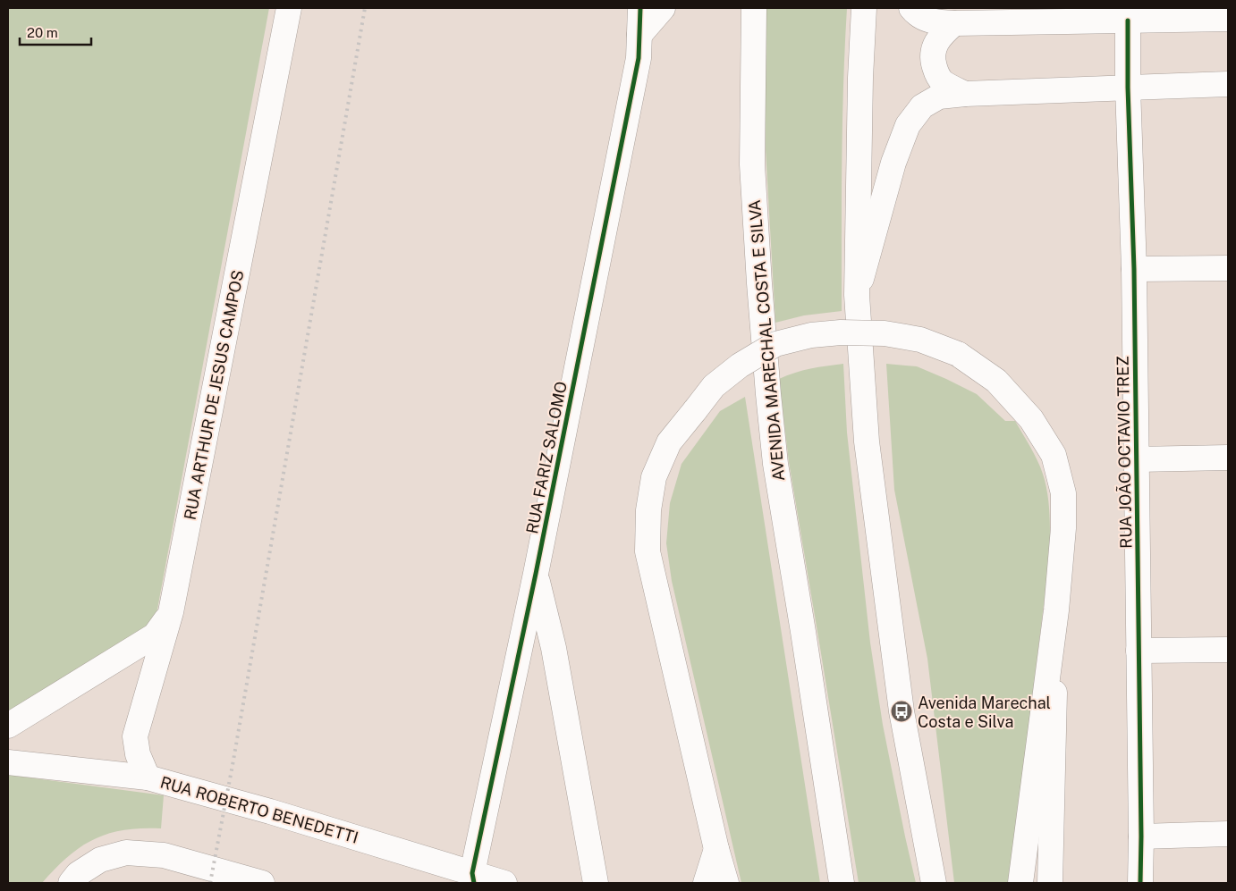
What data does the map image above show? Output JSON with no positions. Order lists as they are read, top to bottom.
{
  "streets": {
    "street": [
      "AVENIDA MARECHAL COSTA E SILVA",
      "RUA ARTHUR DE JESUS CAMPOS",
      "RUA JOÃO OCTAVIO TREZ",
      "RUA FARIZ SALOMO",
      "RUA ROBERTO BENEDETTI"
    ]
  },
  "crossings": [
    ["RUA ARTHUR DE JESUS CAMPOS", "RUA ROBERTO BENEDETTI"],
    ["RUA FARIZ SALOMO", "RUA ROBERTO BENEDETTI"]
  ],
  "places": {
    "bus stop": ["Avenida Marechal Costa e Silva"]
  },
  "scale_bar": "20 m"
}
